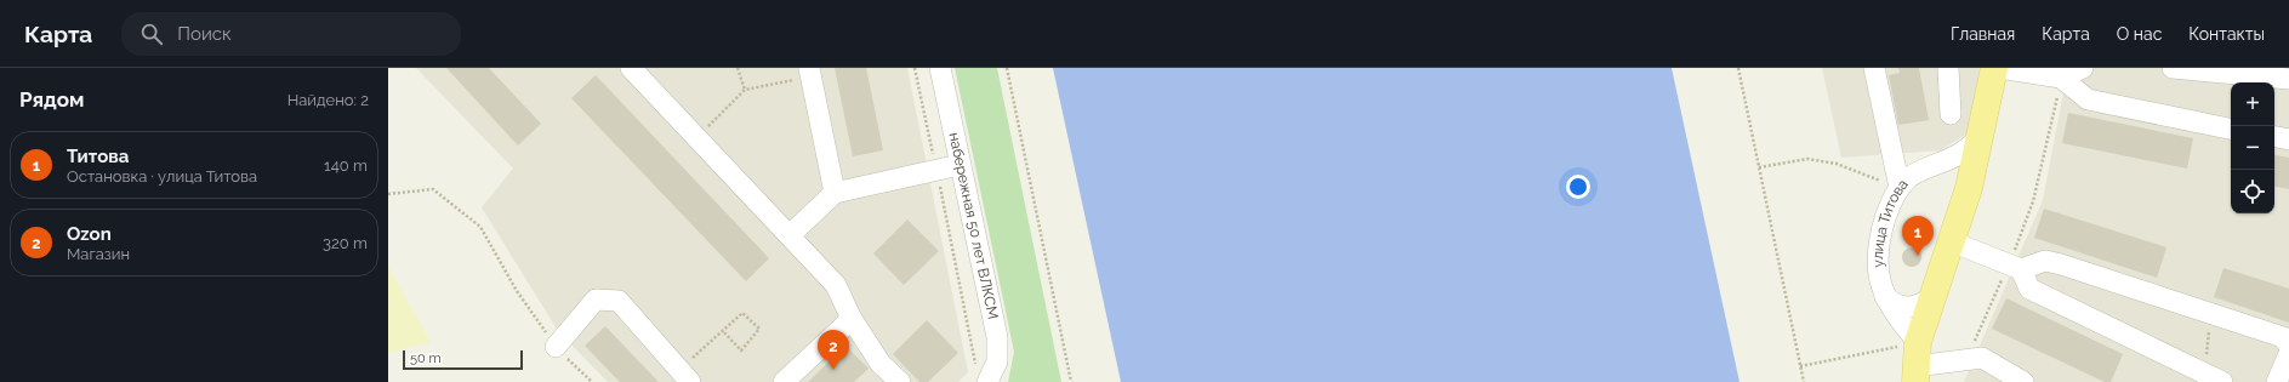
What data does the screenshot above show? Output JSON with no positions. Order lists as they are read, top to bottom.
{
  "streets": {
    "street": ["набережная 50 лет ВЛКСМ", "улица Титова"]
  },
  "scale_bar": "50 m",
  "page": {
    "header": "Карта",
    "search": "Поиск",
    "nav": [
      "Главная",
      "Карта",
      "О нас",
      "Контакты"
    ],
    "heading": ["Рядом", "Найдено: 2"],
    "map_buttons": ["+", "−"],
    "list": [
      {
        "mark": "1",
        "name": "Титова",
        "note": "Остановка · улица Титова",
        "value": "140 m"
      },
      {
        "mark": "2",
        "name": "Ozon",
        "note": "Магазин",
        "value": "320 m"
      }
    ],
    "pins": ["1", "2"],
    "scale": "50 m"
  }
}
